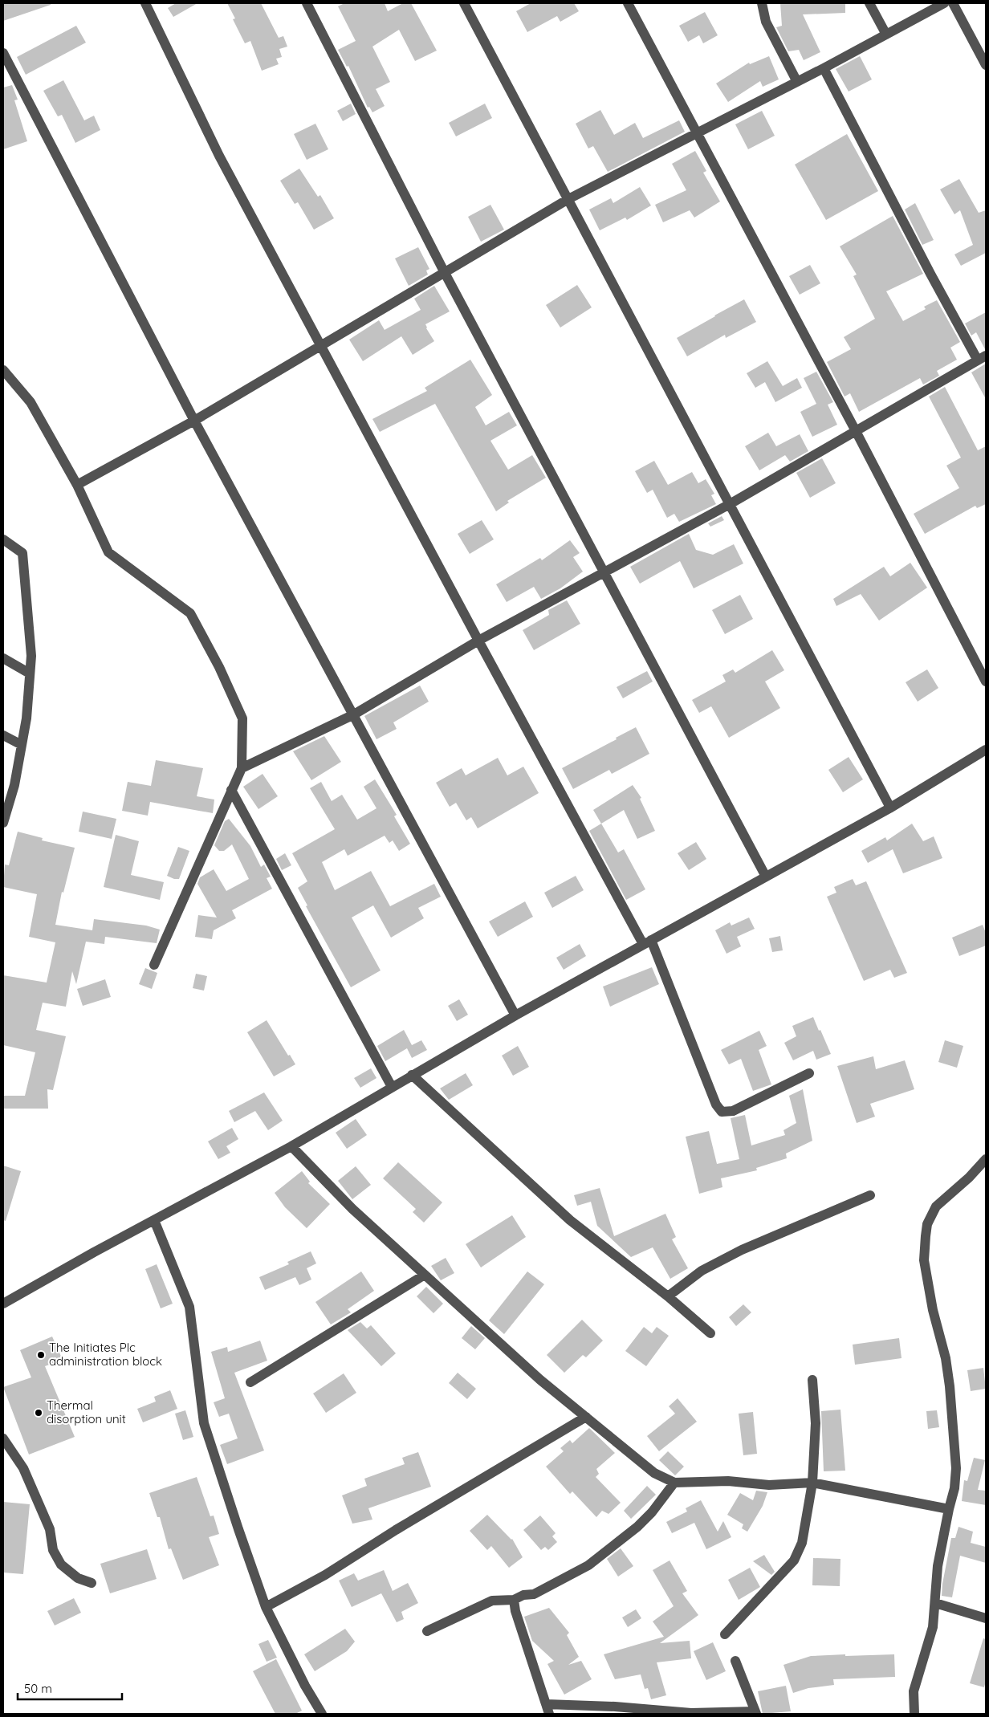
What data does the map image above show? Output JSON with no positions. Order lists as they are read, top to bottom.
{
  "places": ["The Initiates Plc administration block", "Thermal disorption unit"],
  "scale_bar": "50 m"
}
